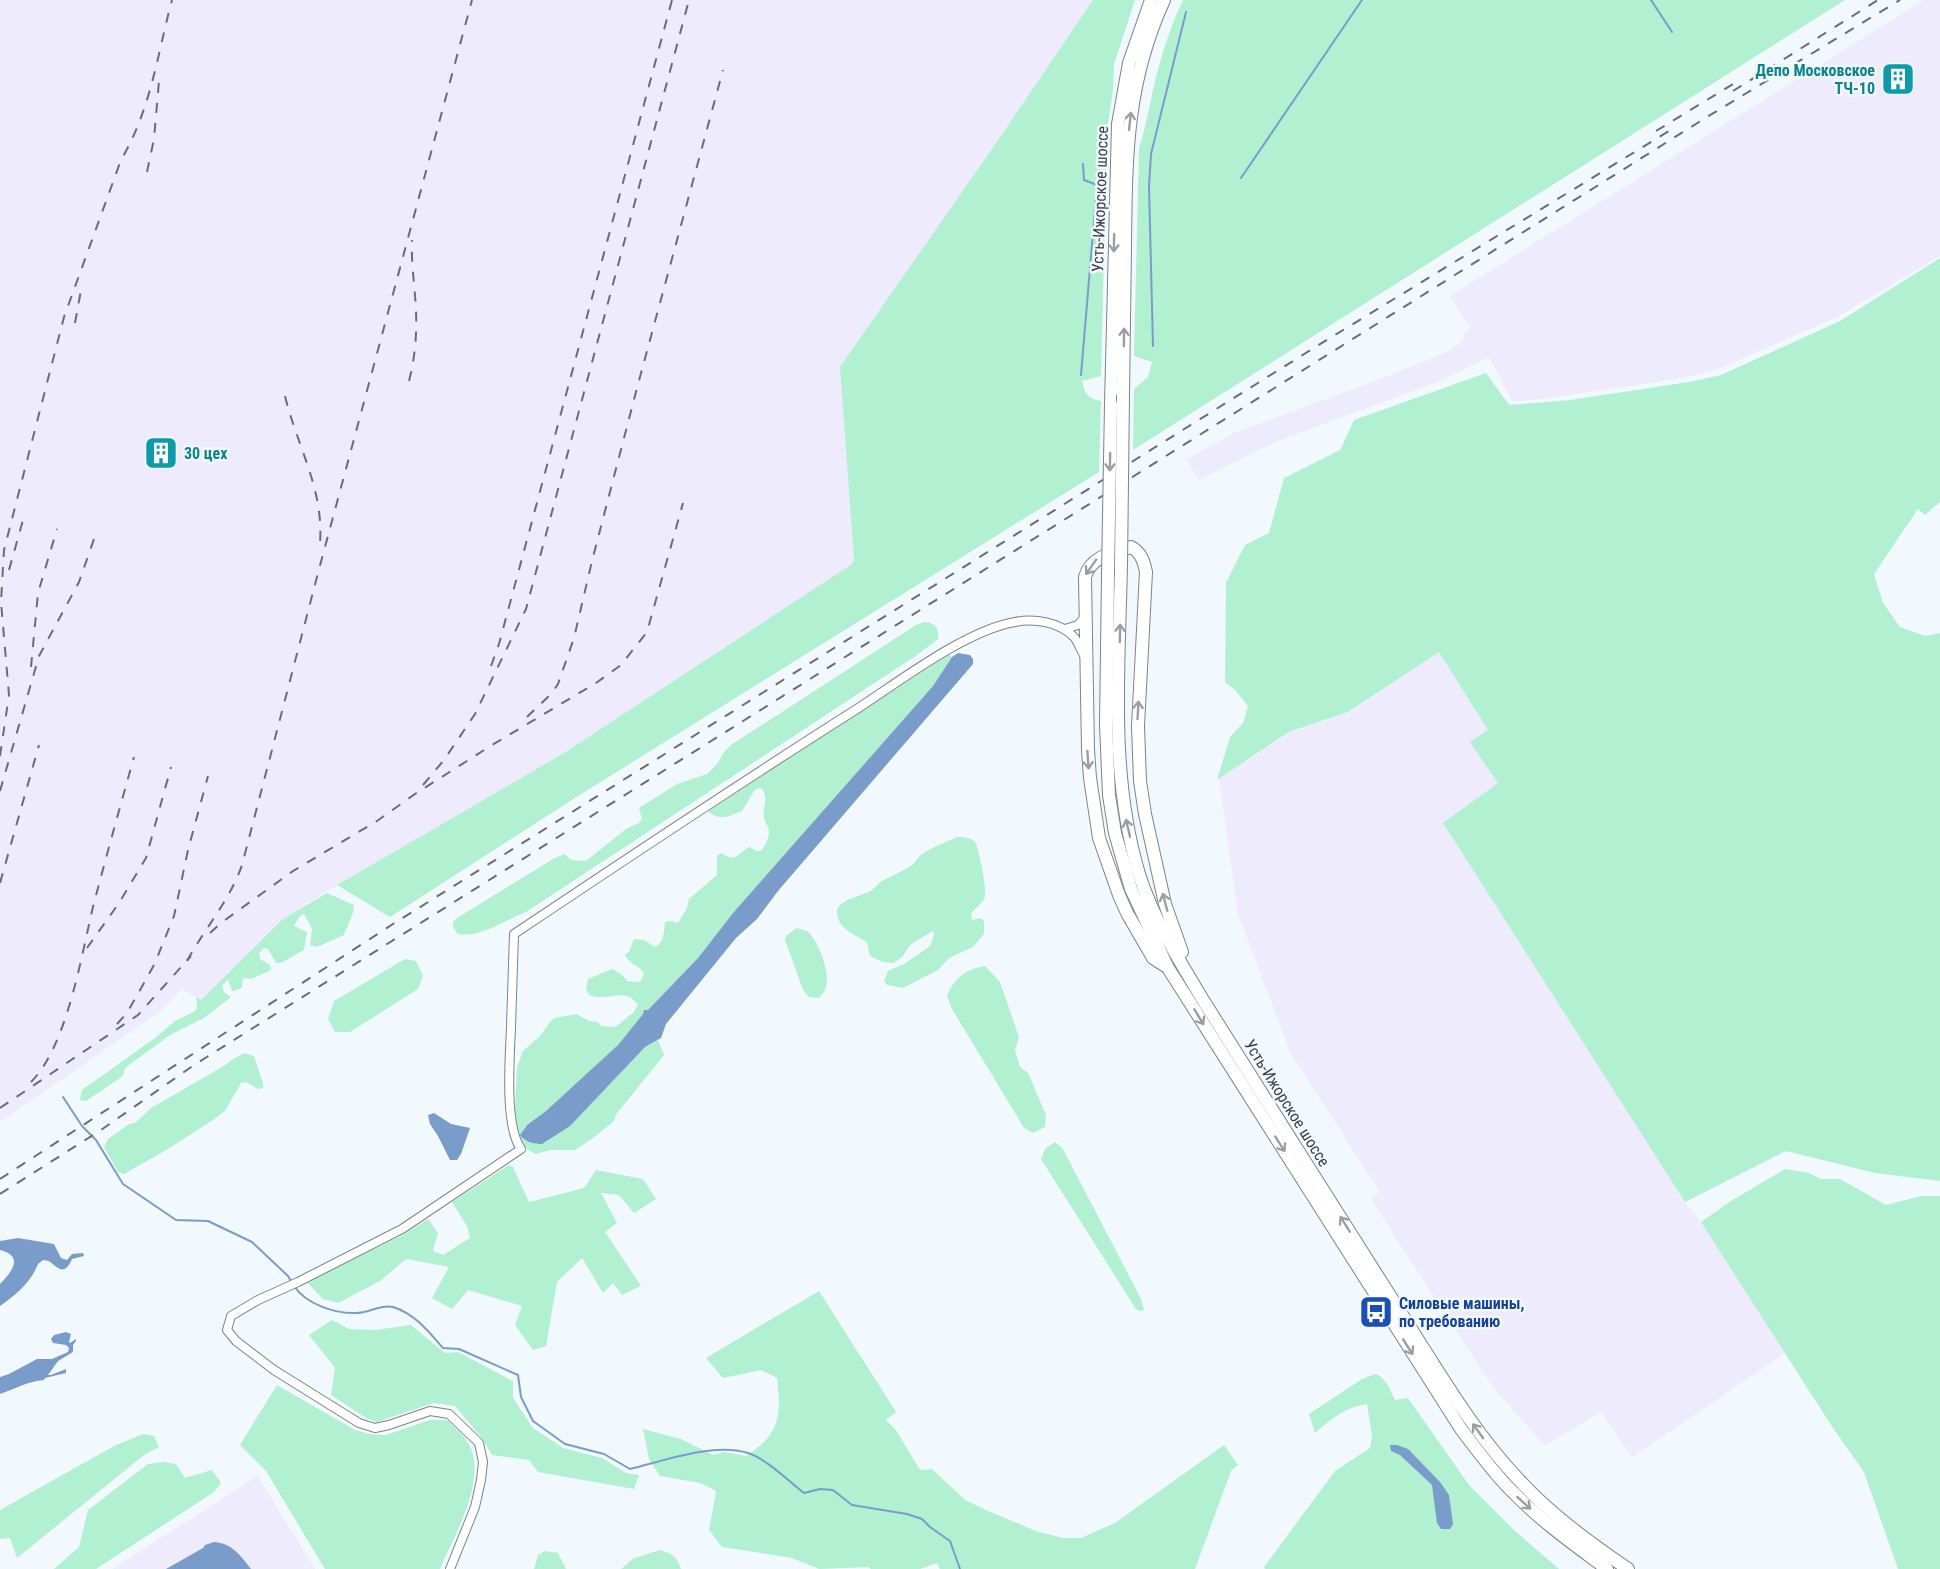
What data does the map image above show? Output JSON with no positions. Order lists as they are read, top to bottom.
{
  "streets": {
    "street": ["Усть-Ижорское шоссе"]
  },
  "places": {
    "building": ["Депо Московское ТЧ-10", "30 цех"],
    "bus stop": ["Силовые машины, по требованию"]
  }
}
